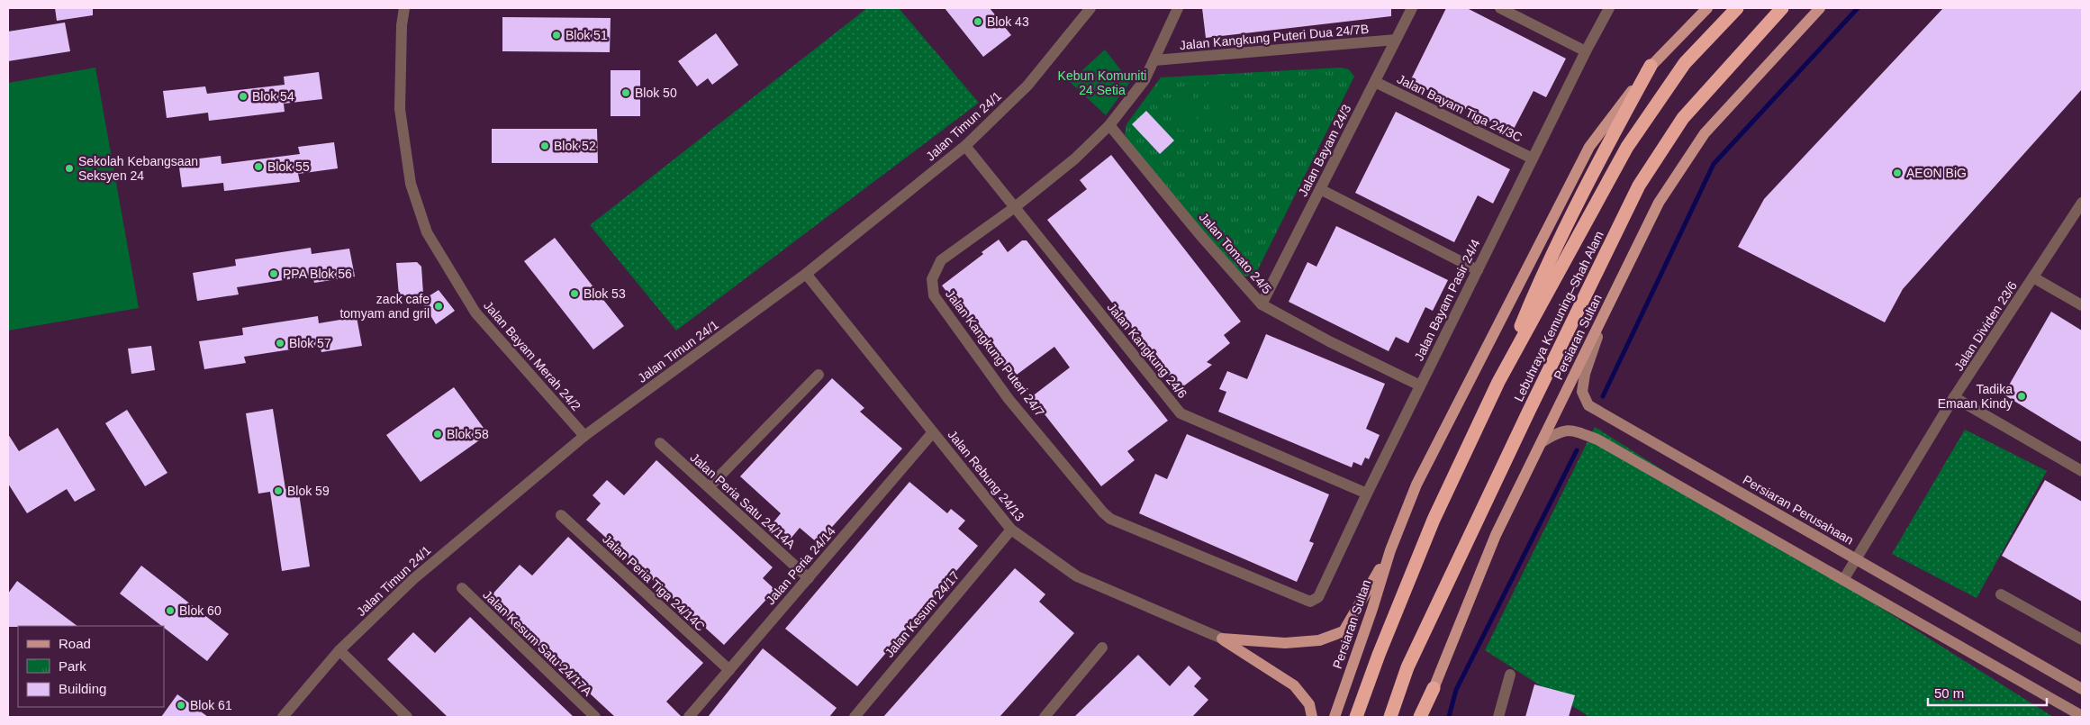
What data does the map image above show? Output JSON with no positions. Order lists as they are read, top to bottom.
{
  "streets": {
    "highway": ["Lebuhraya Kemuning–Shah Alam"],
    "main road": ["Persiaran Sultan", "Persiaran Perusahaan"],
    "street": [
      "Jalan Kangkung Puteri Dua 24/7B",
      "Jalan Bayam Tiga 24/3C",
      "Jalan Timun 24/1",
      "Jalan Bayam 24/3",
      "Jalan Tomato 24/5",
      "Jalan Bayam Pasir 24/4",
      "Jalan Dividen 23/6",
      "Jalan Kangkung 24/6",
      "Jalan Kangkung Puteri 24/7",
      "Jalan Bayam Merah 24/2",
      "Jalan Rebung 24/13",
      "Jalan Peria Satu 24/14A",
      "Jalan Peria 24/14",
      "Jalan Peria Tiga 24/14C",
      "Jalan Kesum 24/17",
      "Jalan Kesum Satu 24/17A"
    ]
  },
  "crossings": [
    ["Jalan Kangkung Puteri Dua 24/7B", "Jalan Bayam 24/3"],
    ["Jalan Kangkung Puteri Dua 24/7B", "Jalan Kangkung Puteri 24/7"],
    ["Jalan Bayam Tiga 24/3C", "Jalan Bayam 24/3"],
    ["Jalan Bayam Tiga 24/3C", "Jalan Bayam Pasir 24/4"],
    ["Jalan Timun 24/1", "Jalan Kangkung 24/6"],
    ["Jalan Timun 24/1", "Jalan Bayam Merah 24/2"],
    ["Jalan Timun 24/1", "Jalan Rebung 24/13"],
    ["Jalan Bayam 24/3", "Jalan Tomato 24/5"],
    ["Jalan Tomato 24/5", "Jalan Bayam Pasir 24/4"],
    ["Jalan Tomato 24/5", "Jalan Kangkung Puteri 24/7"],
    ["Jalan Bayam Pasir 24/4", "Jalan Kangkung 24/6"],
    ["Jalan Bayam Pasir 24/4", "Jalan Kangkung Puteri 24/7"],
    ["Jalan Dividen 23/6", "Persiaran Perusahaan"],
    ["Persiaran Sultan", "Persiaran Perusahaan"],
    ["Jalan Kangkung 24/6", "Jalan Kangkung Puteri 24/7"],
    ["Jalan Rebung 24/13", "Jalan Peria 24/14"],
    ["Jalan Rebung 24/13", "Jalan Kesum 24/17"],
    ["Jalan Peria Satu 24/14A", "Jalan Peria 24/14"],
    ["Jalan Peria 24/14", "Jalan Peria Tiga 24/14C"]
  ],
  "parks": ["Kebun Komuniti 24 Setia"],
  "places": [
    "Blok 43",
    "Blok 51",
    "Blok 50",
    "Blok 54",
    "Blok 52",
    "Blok 55",
    "Sekolah Kebangsaan Seksyen 24",
    "AEON BiG",
    "PPA Blok 56",
    "Blok 53",
    "zack cafe tomyam and gril",
    "Blok 57",
    "Tadika Emaan Kindy",
    "Blok 58",
    "Blok 59",
    "Blok 60",
    "Blok 61"
  ],
  "legend": ["Road", "Park", "Building"],
  "scale_bar": "50 m"
}
